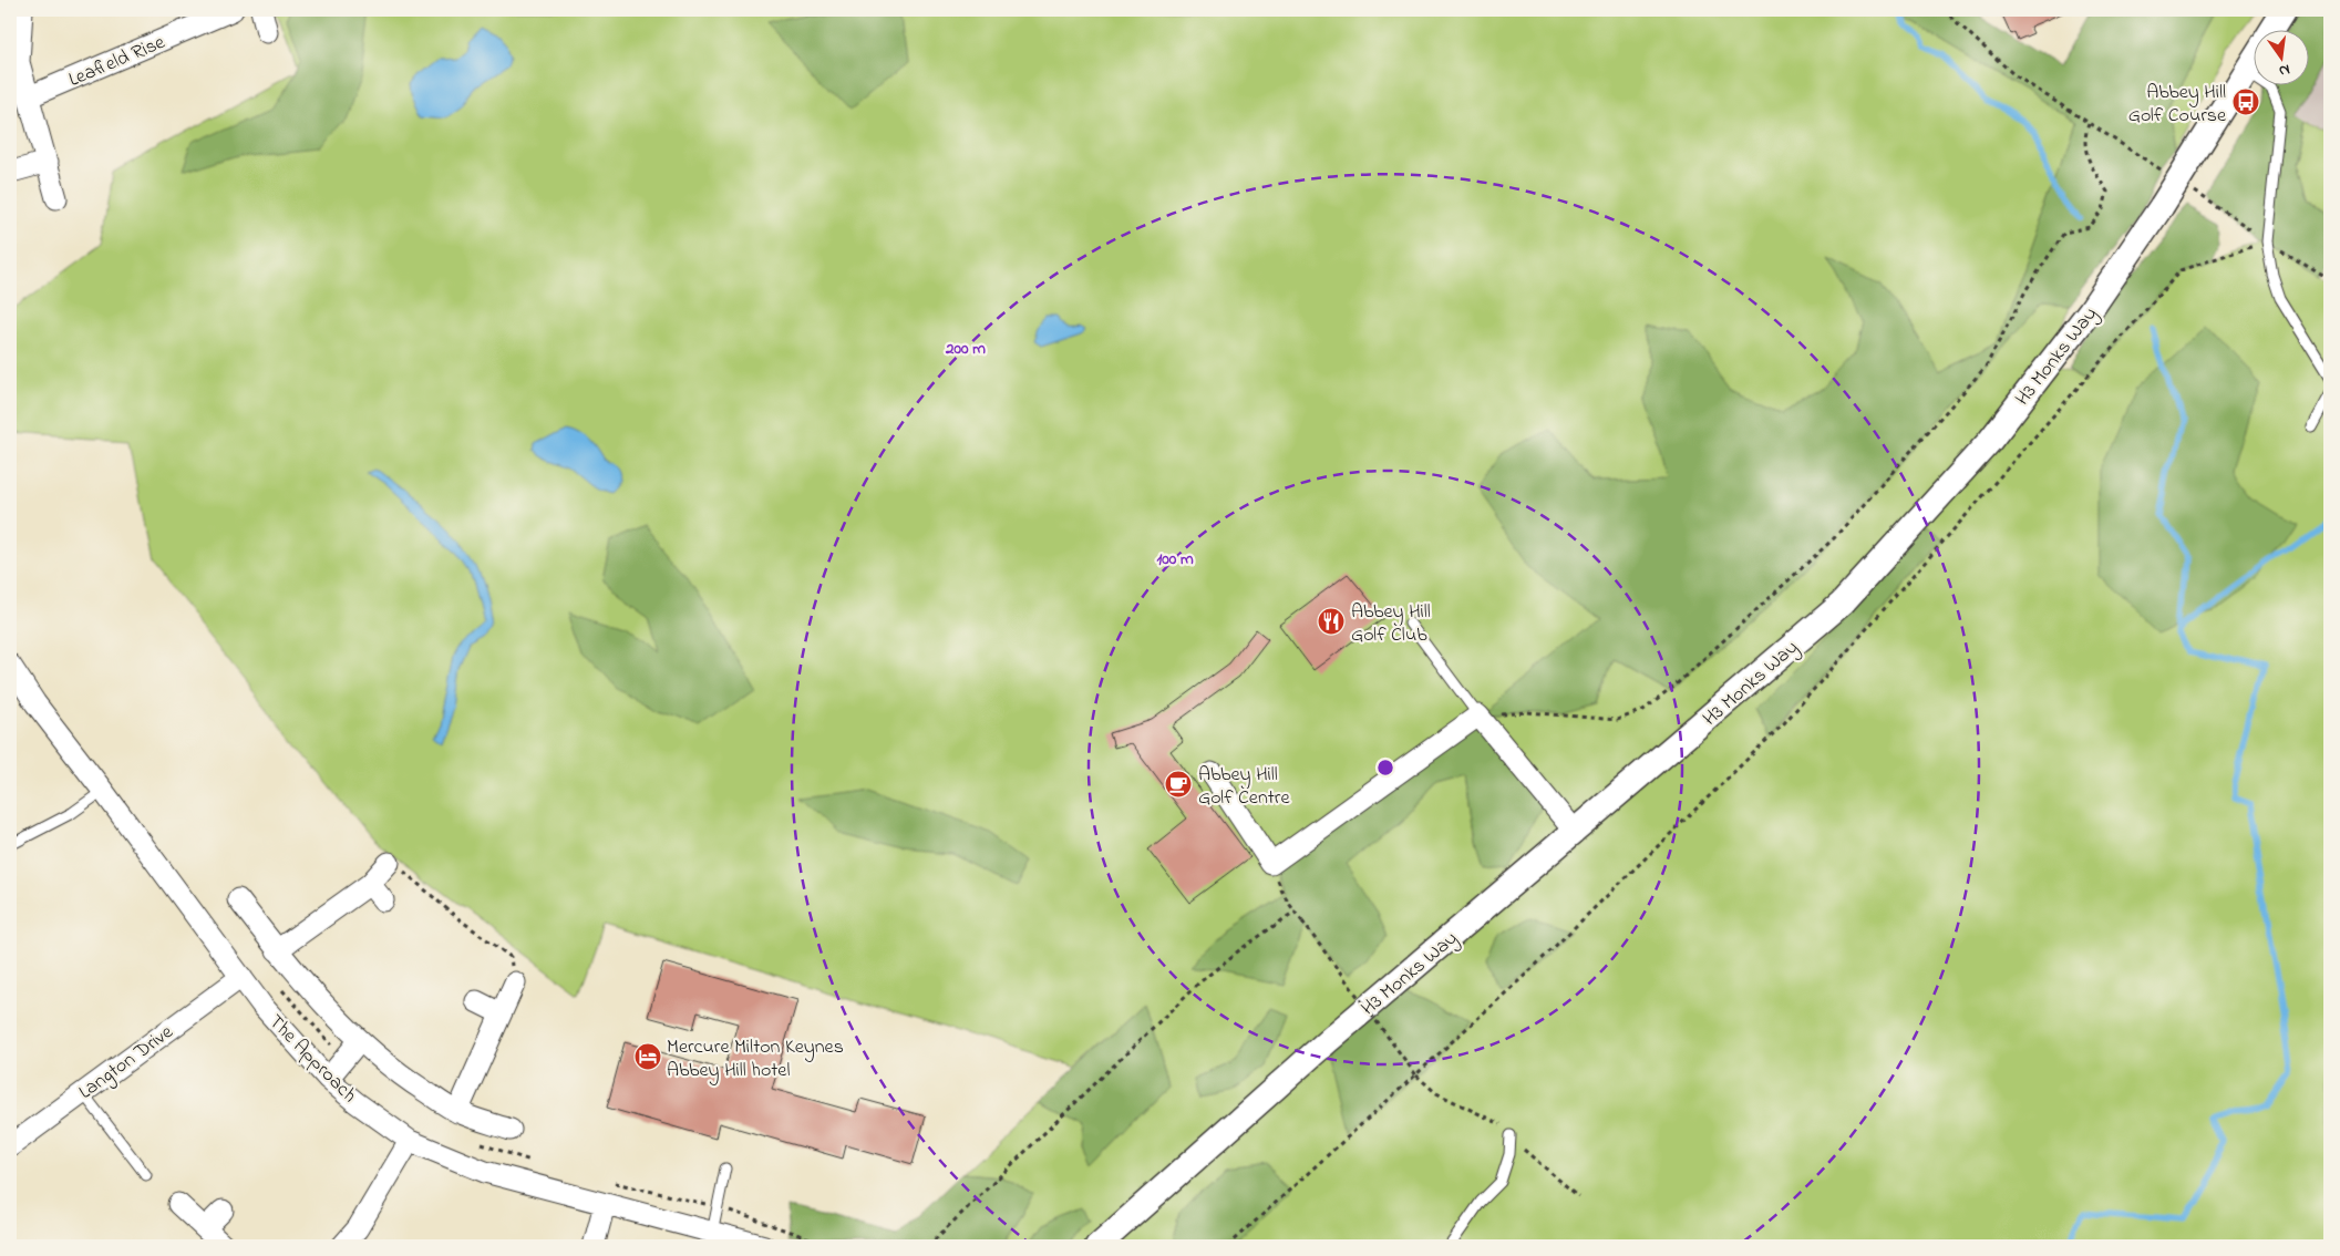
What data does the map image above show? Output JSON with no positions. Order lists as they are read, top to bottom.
{
  "streets": {
    "street": [
      "Leafield Rise",
      "H3 Monks Way",
      "The Approach",
      "Langton Drive"
    ]
  },
  "crossings": [
    ["The Approach", "Langton Drive"]
  ],
  "places": {
    "bus stop": ["Abbey Hill Golf Course"],
    "restaurant": ["Abbey Hill Golf Club"],
    "cafe": ["Abbey Hill Golf Centre"],
    "hotel": ["Mercure Milton Keynes Abbey Hill hotel"]
  },
  "north": "bottom",
  "rings": ["200 m", "100 m"]
}
